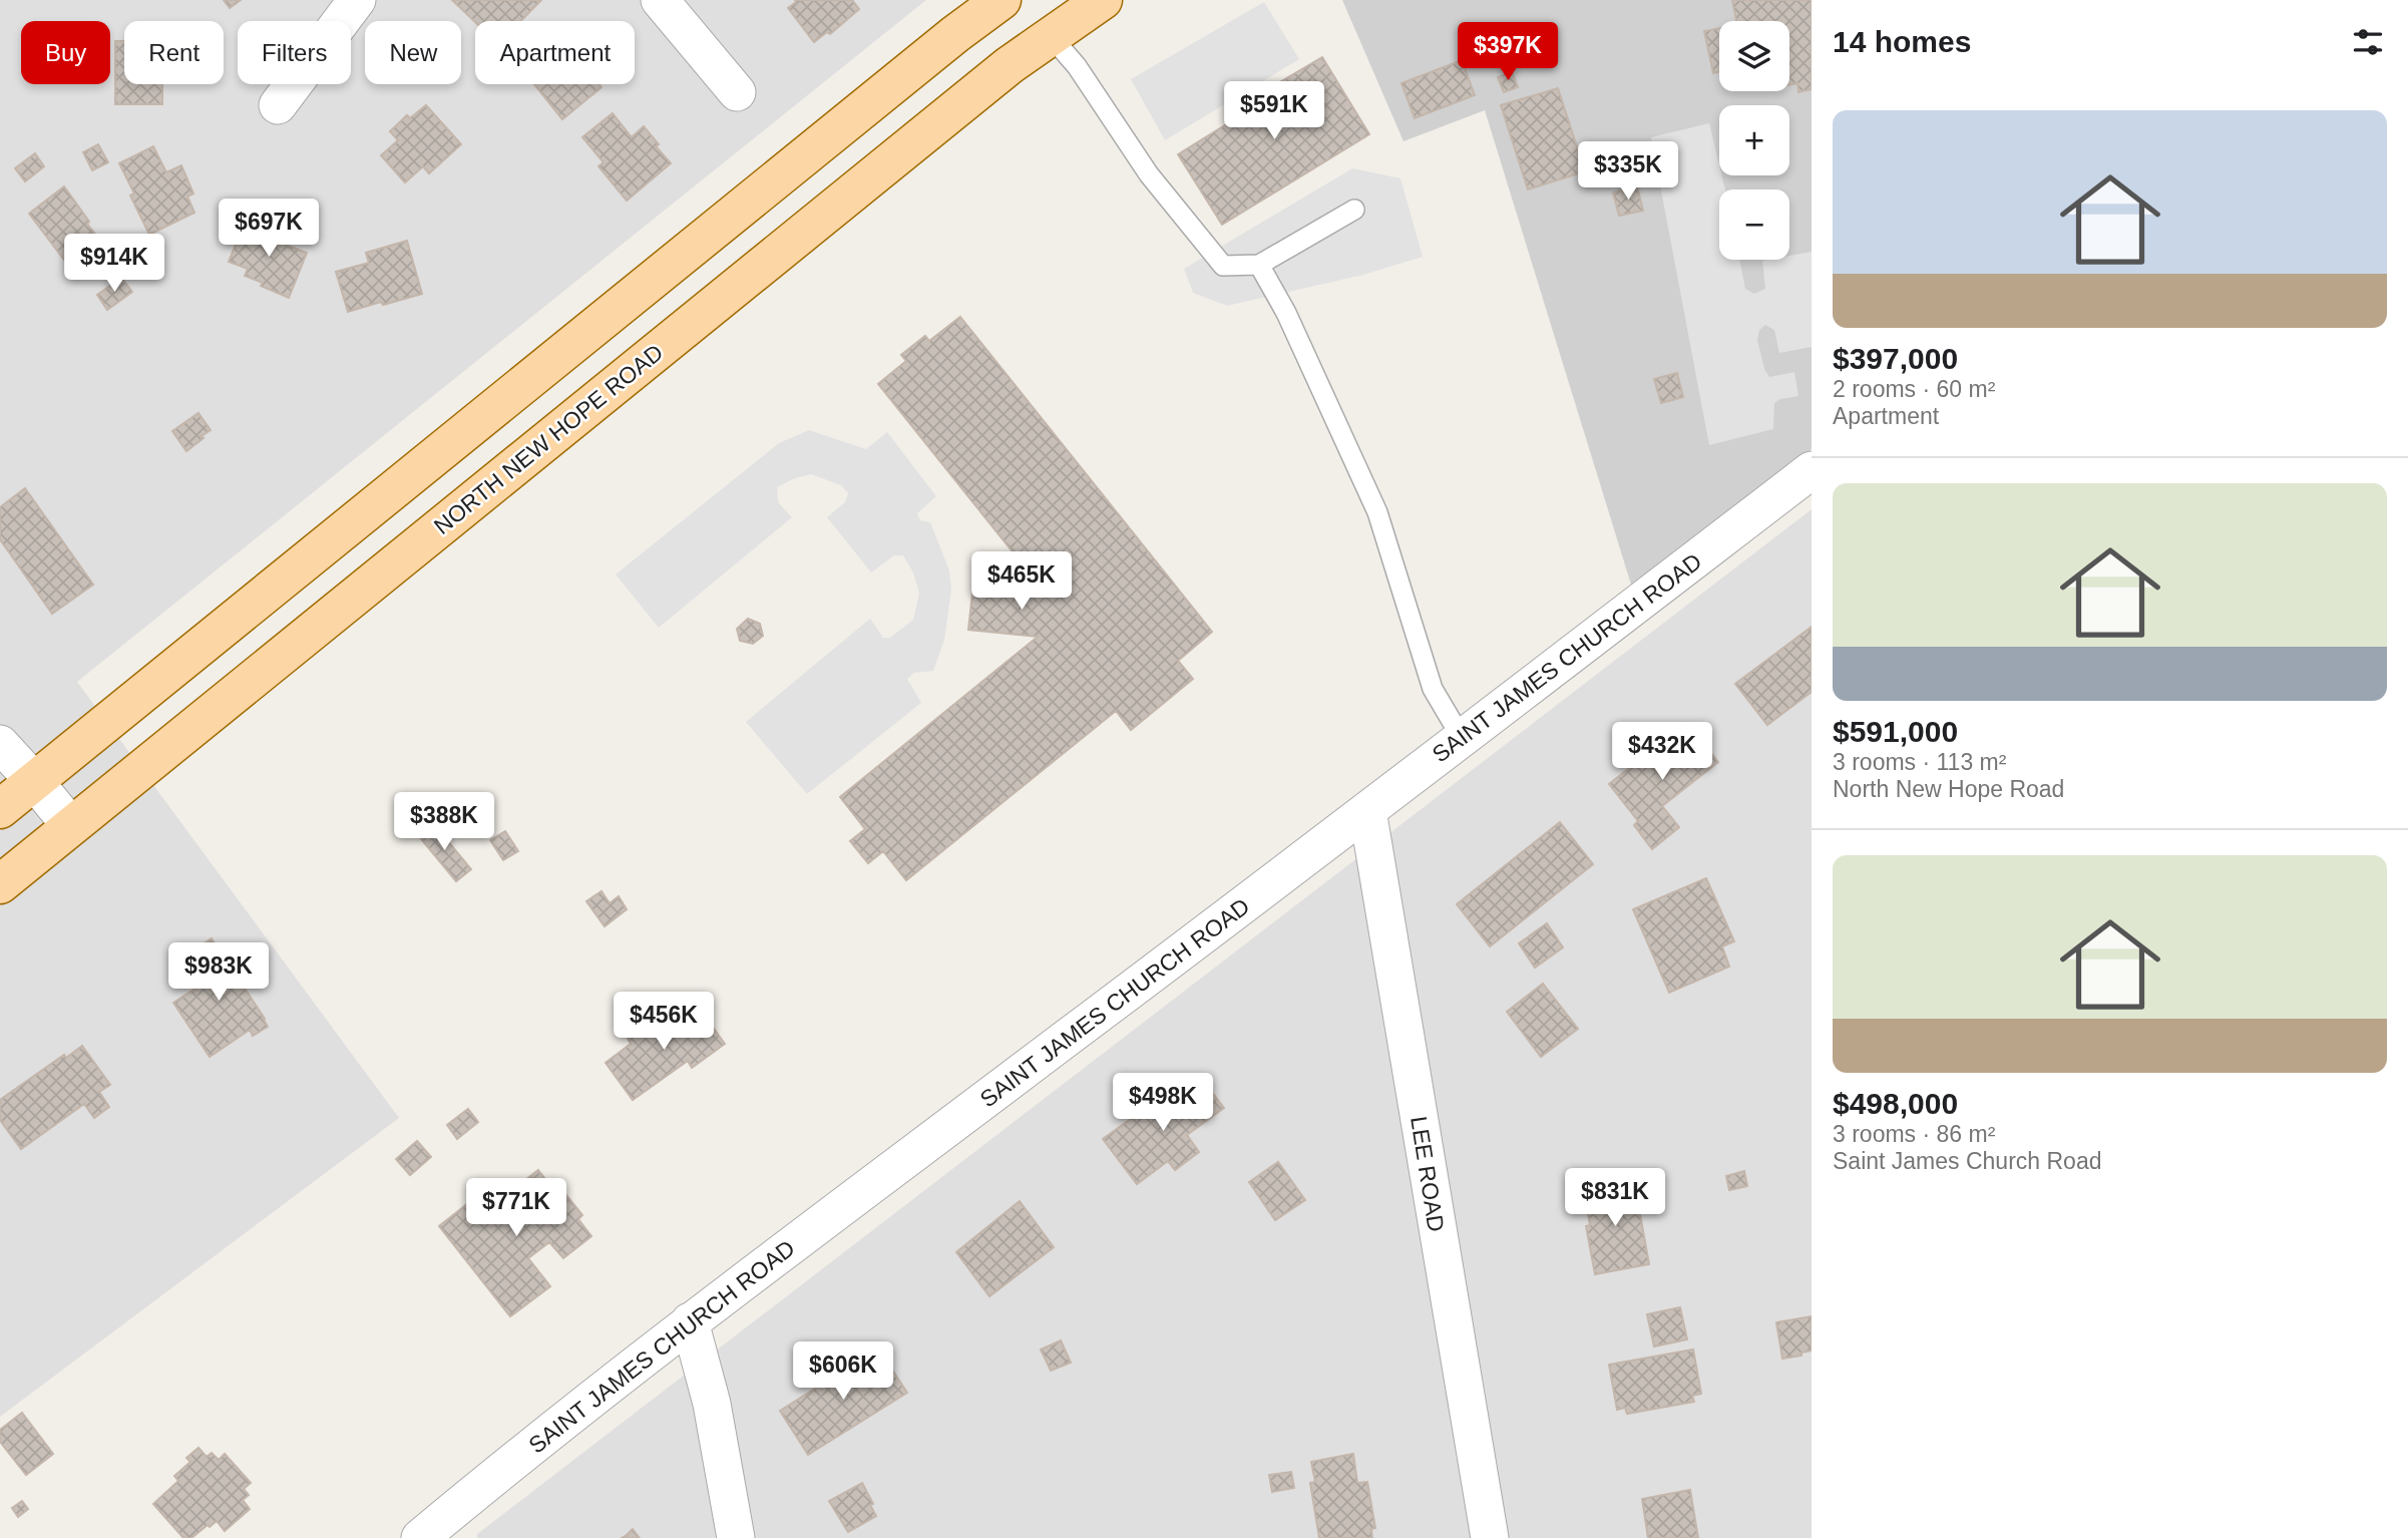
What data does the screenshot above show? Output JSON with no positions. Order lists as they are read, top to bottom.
{
  "streets": {
    "main road": ["NORTH NEW HOPE ROAD"],
    "street": ["SAINT JAMES CHURCH ROAD", "LEE ROAD"]
  },
  "crossings": [
    ["SAINT JAMES CHURCH ROAD", "LEE ROAD"]
  ],
  "page": {
    "heading": "14 homes",
    "map_buttons": ["+", "−"],
    "chip": [
      "Buy",
      "Rent",
      "Filters",
      "New",
      "Apartment"
    ],
    "price": [
      "$397K",
      "$591K",
      "$335K",
      "$697K",
      "$914K",
      "$465K",
      "$432K",
      "$388K",
      "$983K",
      "$456K",
      "$498K",
      "$831K",
      "$771K",
      "$606K"
    ],
    "list": [
      {
        "name": "$397,000",
        "note": "2 rooms · 60 m² · Apartment"
      },
      {
        "name": "$591,000",
        "note": "3 rooms · 113 m² · North New Hope Road"
      },
      {
        "name": "$498,000",
        "note": "3 rooms · 86 m² · Saint James Church Road"
      }
    ]
  }
}
